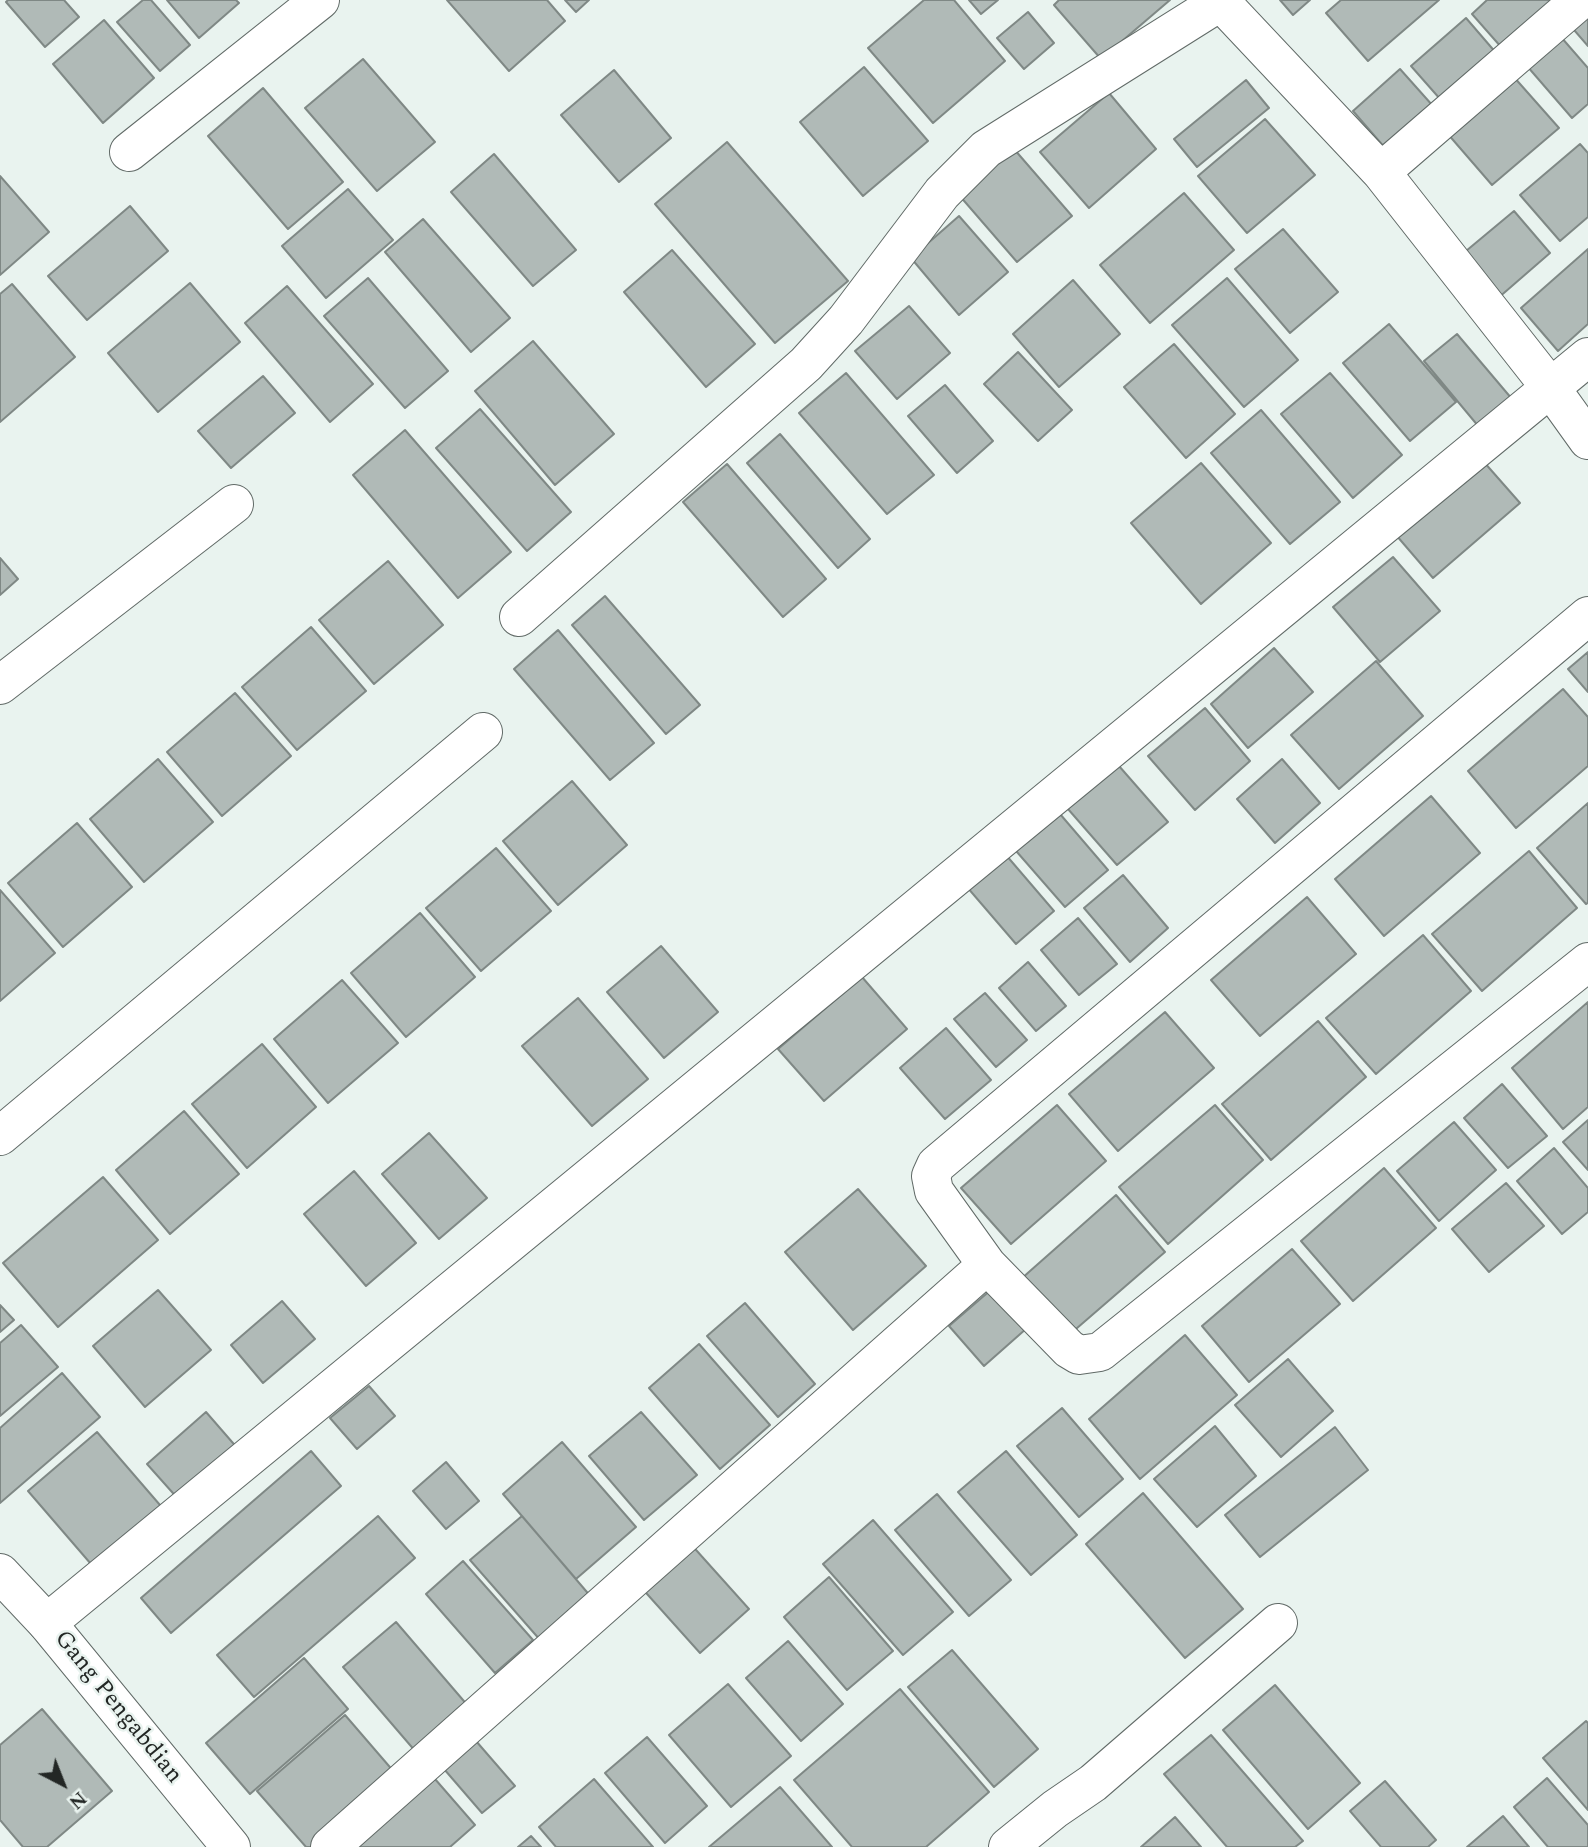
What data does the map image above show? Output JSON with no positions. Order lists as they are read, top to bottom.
{
  "streets": {
    "street": ["Gang Pengabdian"]
  },
  "north": "bottom right"
}
